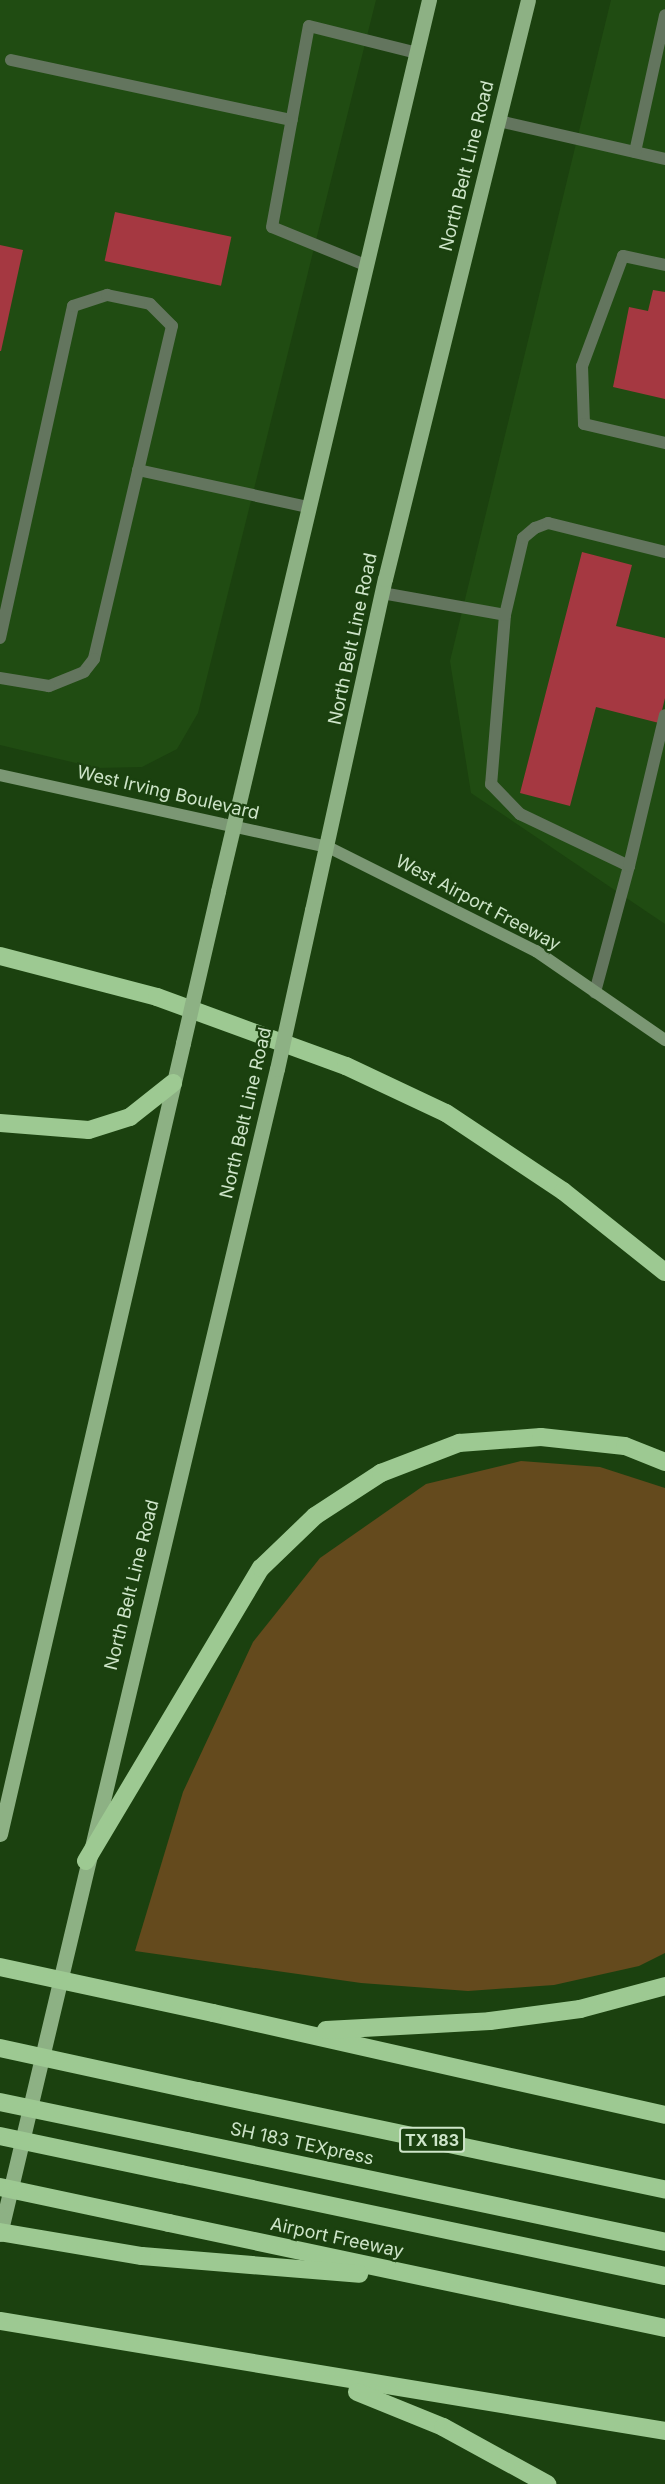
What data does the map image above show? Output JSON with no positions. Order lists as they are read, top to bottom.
{
  "streets": {
    "highway": ["TX 183", "SH 183 TEXpress", "Airport Freeway"],
    "main road": ["North Belt Line Road", "West Irving Boulevard", "West Airport Freeway"]
  },
  "crossings": [
    ["North Belt Line Road", "West Irving Boulevard"],
    ["North Belt Line Road", "West Airport Freeway"],
    ["West Irving Boulevard", "West Airport Freeway"]
  ]
}
